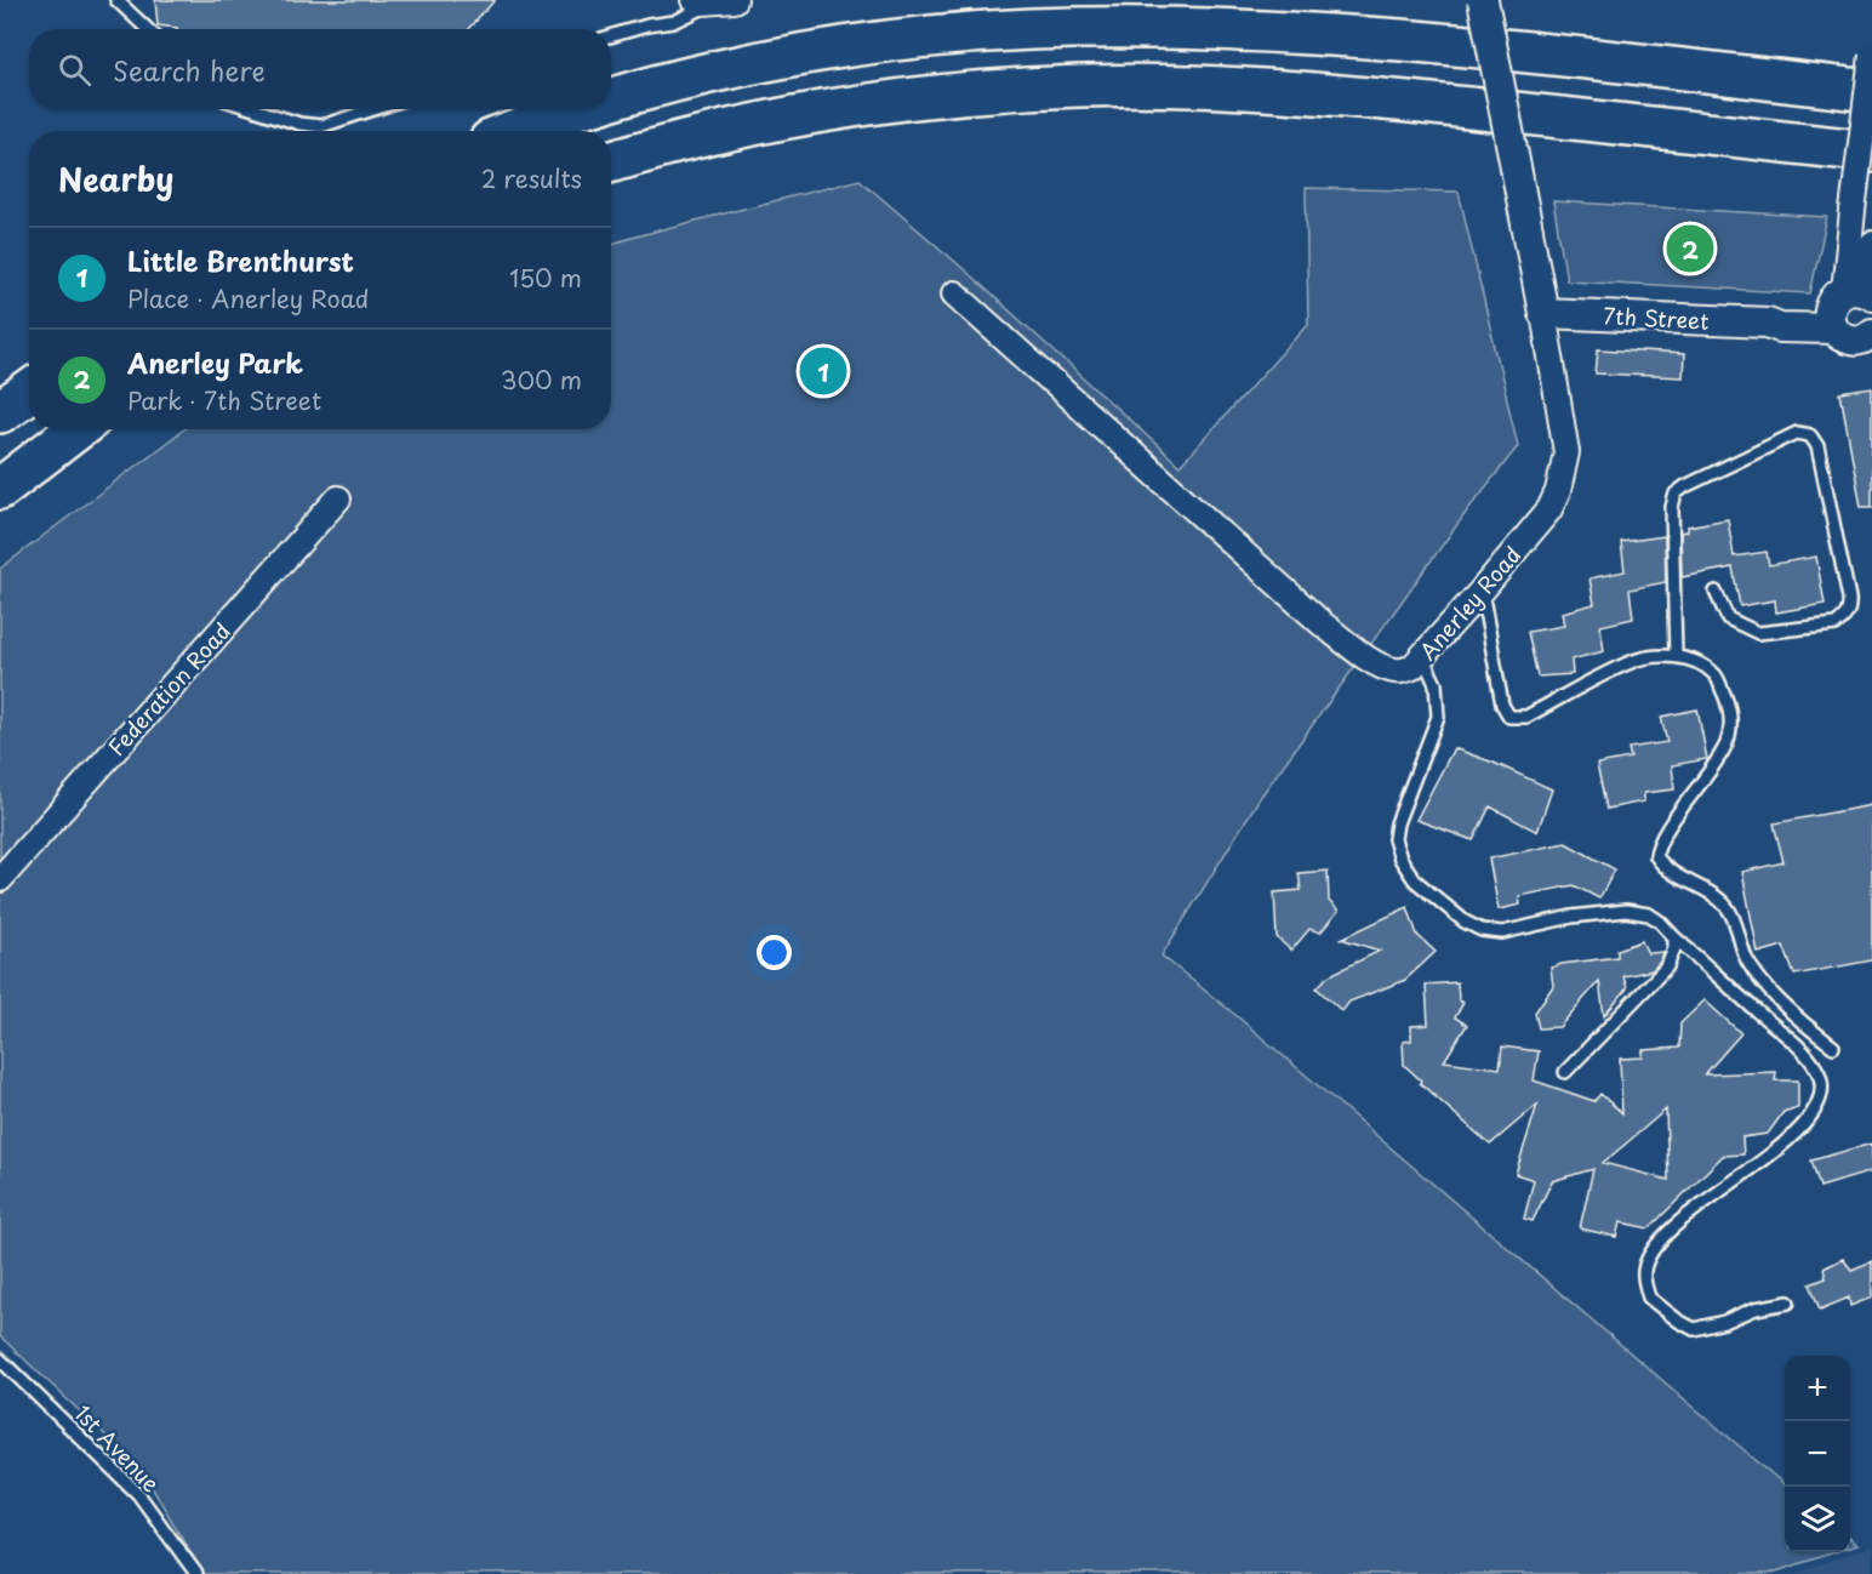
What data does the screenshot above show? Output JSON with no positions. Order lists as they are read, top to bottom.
{
  "streets": {
    "street": ["7th Street", "Anerley Road", "Federation Road"],
    "lane": ["1st Avenue"]
  },
  "crossings": [
    ["7th Street", "Anerley Road"]
  ],
  "page": {
    "search": "Search here",
    "heading": ["Nearby", "2 results"],
    "pins": ["2", "1"],
    "list": [
      {
        "mark": "1",
        "name": "Little Brenthurst",
        "note": "Place · Anerley Road",
        "value": "150 m"
      },
      {
        "mark": "2",
        "name": "Anerley Park",
        "note": "Park · 7th Street",
        "value": "300 m"
      }
    ],
    "map_buttons": ["+", "−"]
  }
}
